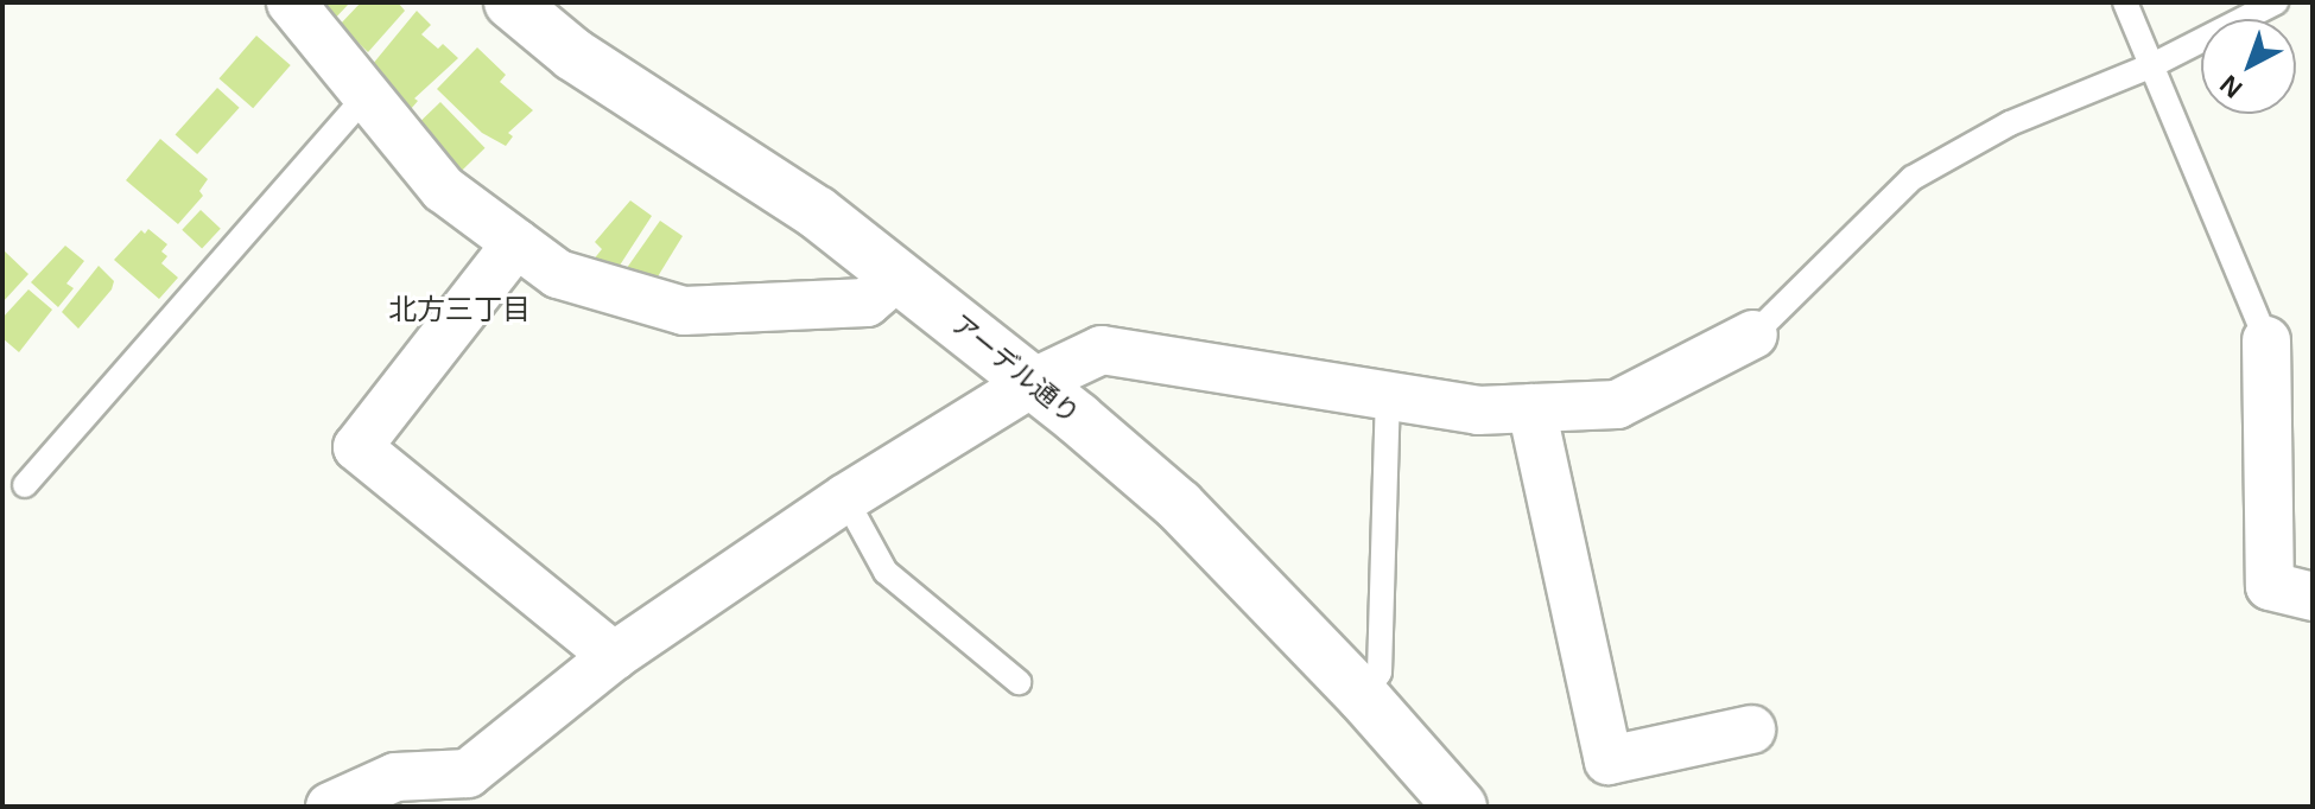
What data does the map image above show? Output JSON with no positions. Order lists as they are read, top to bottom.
{
  "streets": {
    "street": ["アーデル通り"]
  },
  "districts": ["北方三丁目"],
  "north": "bottom left"
}
